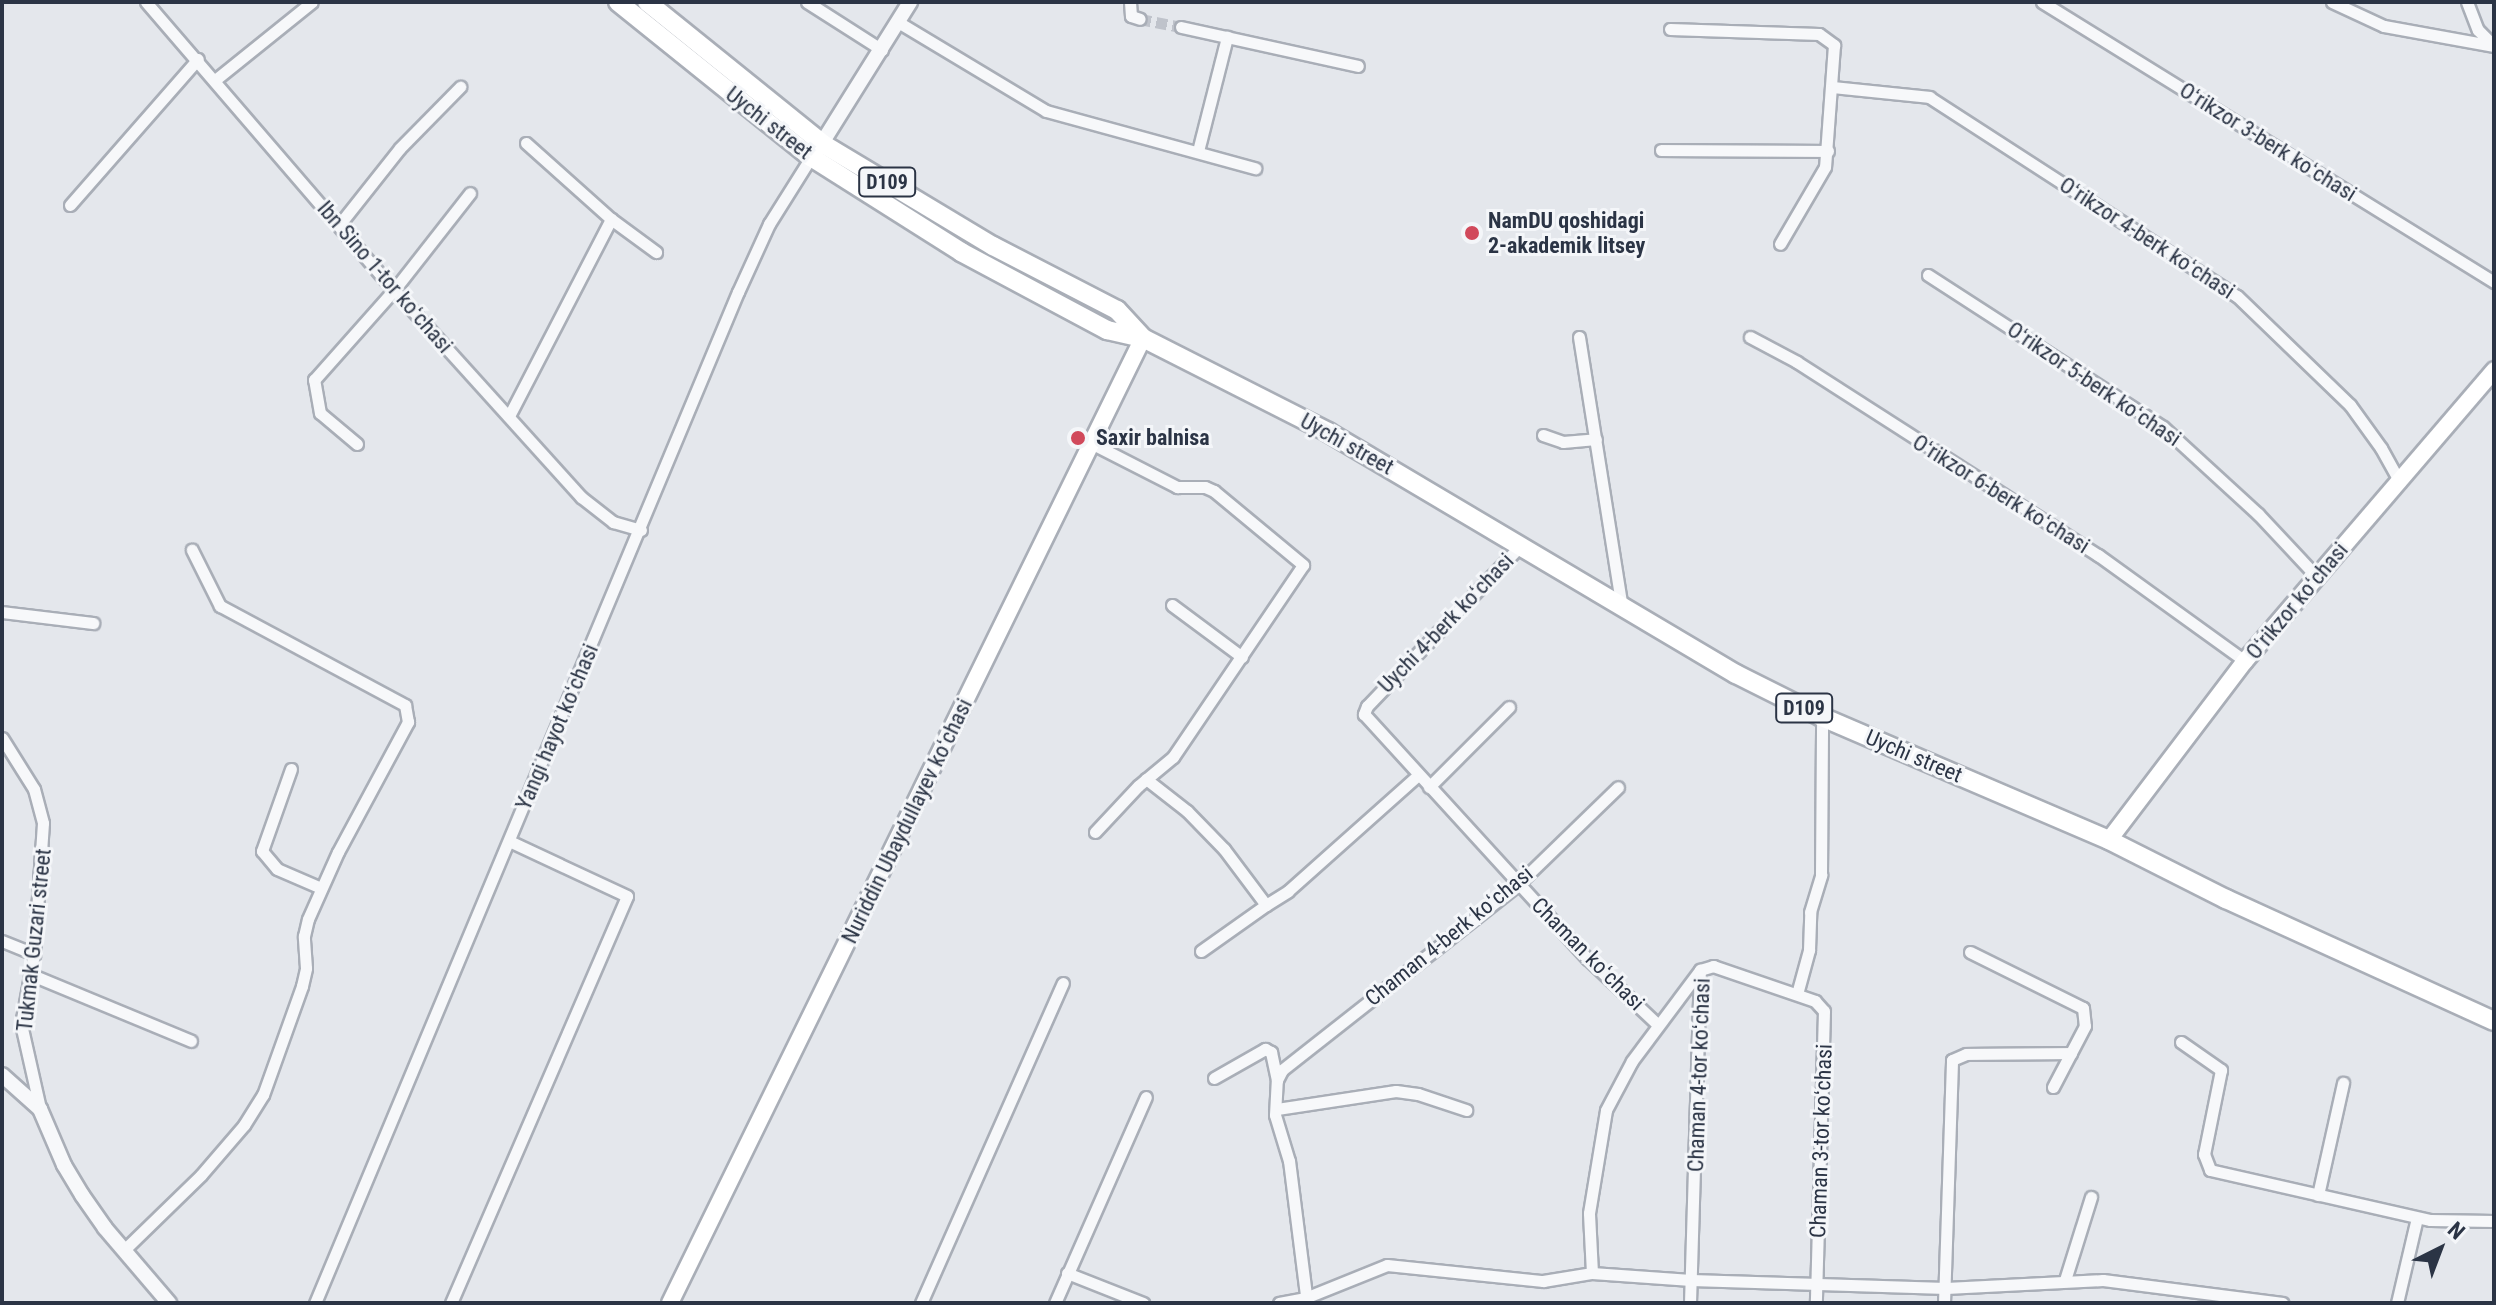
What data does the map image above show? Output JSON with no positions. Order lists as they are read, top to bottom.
{
  "streets": {
    "main road": [
      "Uychi street",
      "D109",
      "Oʻrikzor koʻchasi",
      "Nuriddin Ubaydullayev koʻchasi"
    ],
    "street": [
      "Oʻrikzor 3-berk koʻchasi",
      "Oʻrikzor 4-berk koʻchasi",
      "Ibn Sino 1-tor koʻchasi",
      "Oʻrikzor 5-berk koʻchasi",
      "Oʻrikzor 6-berk koʻchasi",
      "Uychi 4-berk koʻchasi",
      "Yangi hayot koʻchasi",
      "Chaman 4-berk koʻchasi",
      "Tukmak Guzari street",
      "Chaman koʻchasi",
      "Chaman 4-tor koʻchasi",
      "Chaman 3-tor koʻchasi"
    ]
  },
  "crossings": [
    ["Uychi street", "Oʻrikzor koʻchasi"],
    ["Uychi street", "Uychi 4-berk koʻchasi"],
    ["Uychi street", "Yangi hayot koʻchasi"],
    ["Uychi street", "Nuriddin Ubaydullayev koʻchasi"],
    ["Oʻrikzor 4-berk koʻchasi", "Oʻrikzor koʻchasi"],
    ["Ibn Sino 1-tor koʻchasi", "Yangi hayot koʻchasi"],
    ["Oʻrikzor 5-berk koʻchasi", "Oʻrikzor koʻchasi"],
    ["Oʻrikzor 6-berk koʻchasi", "Oʻrikzor koʻchasi"],
    ["Uychi 4-berk koʻchasi", "Chaman 4-berk koʻchasi"],
    ["Uychi 4-berk koʻchasi", "Chaman koʻchasi"],
    ["Chaman 4-berk koʻchasi", "Chaman koʻchasi"],
    ["Chaman koʻchasi", "Chaman 4-tor koʻchasi"],
    ["Chaman 4-tor koʻchasi", "Chaman 3-tor koʻchasi"]
  ],
  "places": ["NamDU qoshidagi 2-akademik litsey", "Saxir balnisa"],
  "north": "top right"
}
